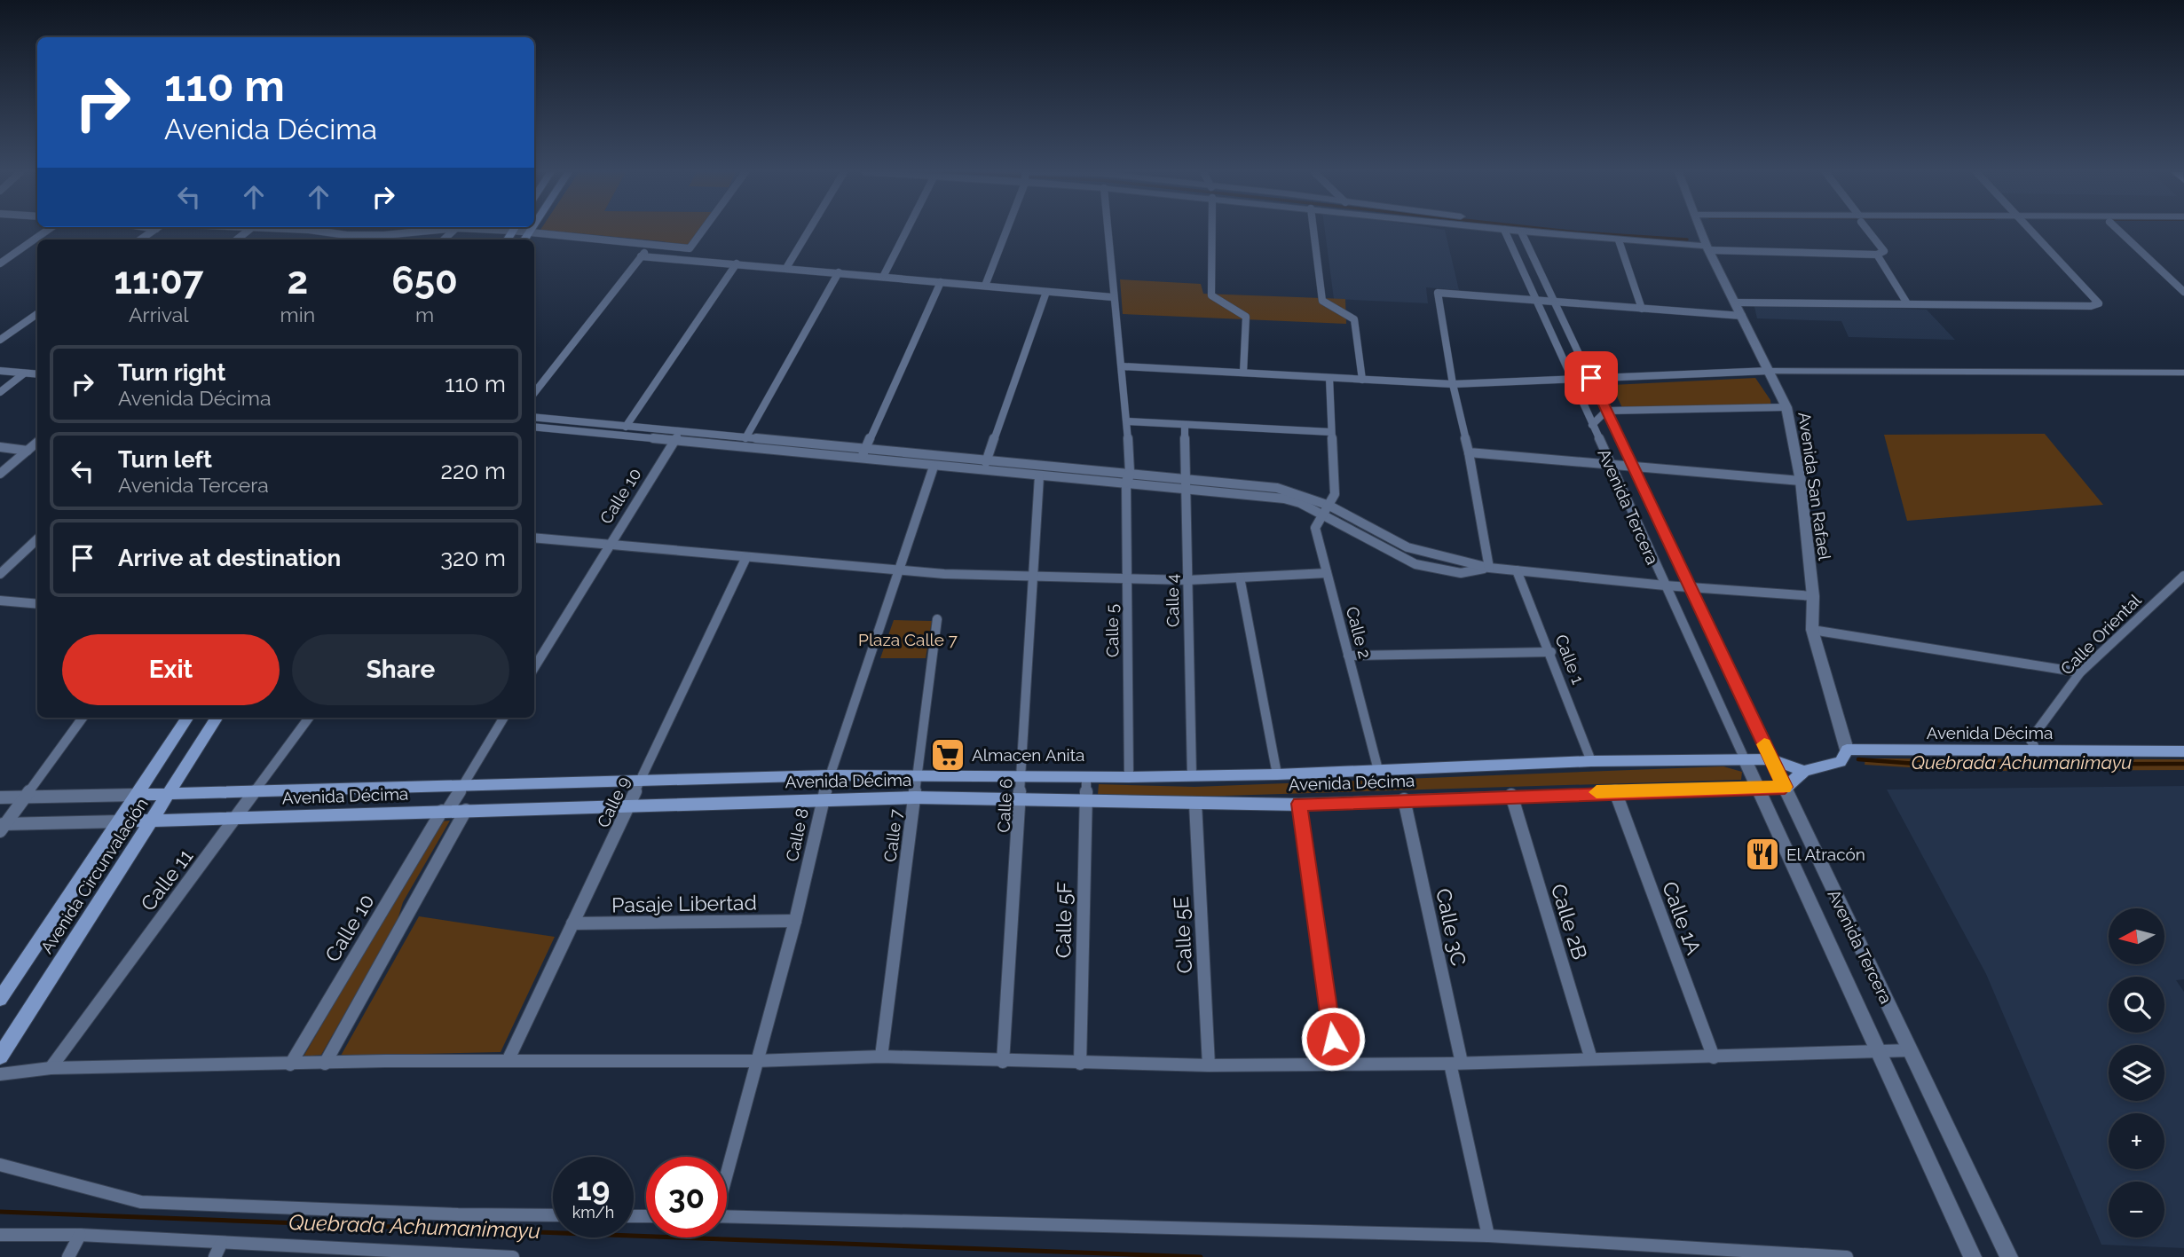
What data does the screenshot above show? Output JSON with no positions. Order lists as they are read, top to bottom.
{
  "streets": {
    "main road": ["Avenida Décima", "Avenida Circunvalación"],
    "street": [
      "Avenida San Rafael",
      "Calle 10",
      "Avenida Tercera",
      "Calle 4",
      "Calle 5",
      "Calle 2",
      "Calle Oriental",
      "Calle 1",
      "Calle 9",
      "Calle 6",
      "Calle 8",
      "Calle 7",
      "Calle 11",
      "Pasaje Libertad",
      "Calle 1A",
      "Calle 5F",
      "Calle 2B",
      "Calle 3C",
      "Calle 5E"
    ]
  },
  "crossings": [
    ["Avenida San Rafael", "Avenida Décima"],
    ["Calle 10", "Avenida Décima"],
    ["Avenida Tercera", "Avenida Décima"],
    ["Calle 4", "Avenida Décima"],
    ["Calle 5", "Avenida Décima"],
    ["Calle 2", "Avenida Décima"],
    ["Calle Oriental", "Avenida Décima"],
    ["Calle 1", "Avenida Décima"],
    ["Avenida Décima", "Calle 9"],
    ["Avenida Décima", "Calle 6"],
    ["Avenida Décima", "Calle 8"],
    ["Avenida Décima", "Calle 7"],
    ["Avenida Décima", "Avenida Circunvalación"],
    ["Avenida Décima", "Calle 11"],
    ["Avenida Décima", "Calle 1A"],
    ["Avenida Décima", "Calle 5F"],
    ["Avenida Décima", "Calle 2B"],
    ["Avenida Décima", "Calle 3C"],
    ["Avenida Décima", "Calle 5E"],
    ["Calle 9", "Pasaje Libertad"],
    ["Calle 8", "Pasaje Libertad"]
  ],
  "water": ["Quebrada Achumanimayu"],
  "parks": ["Plaza Calle 7"],
  "places": {
    "supermarket": ["Almacen Anita"],
    "restaurant": ["El Atracón"]
  },
  "north": "left",
  "page": {
    "turn": ["110 m", "Avenida Décima"],
    "eta": [
      "11:07",
      "Arrival",
      "2",
      "min",
      "650",
      "m"
    ],
    "list": [
      {
        "name": "Turn right",
        "note": "Avenida Décima",
        "value": "110 m"
      },
      {
        "name": "Turn left",
        "note": "Avenida Tercera",
        "value": "220 m"
      },
      {
        "name": "Arrive at destination",
        "value": "320 m"
      }
    ],
    "buttons": ["Exit", "Share"],
    "map_buttons": ["+", "−"],
    "speed": "19 km/h",
    "limit": "30"
  }
}
